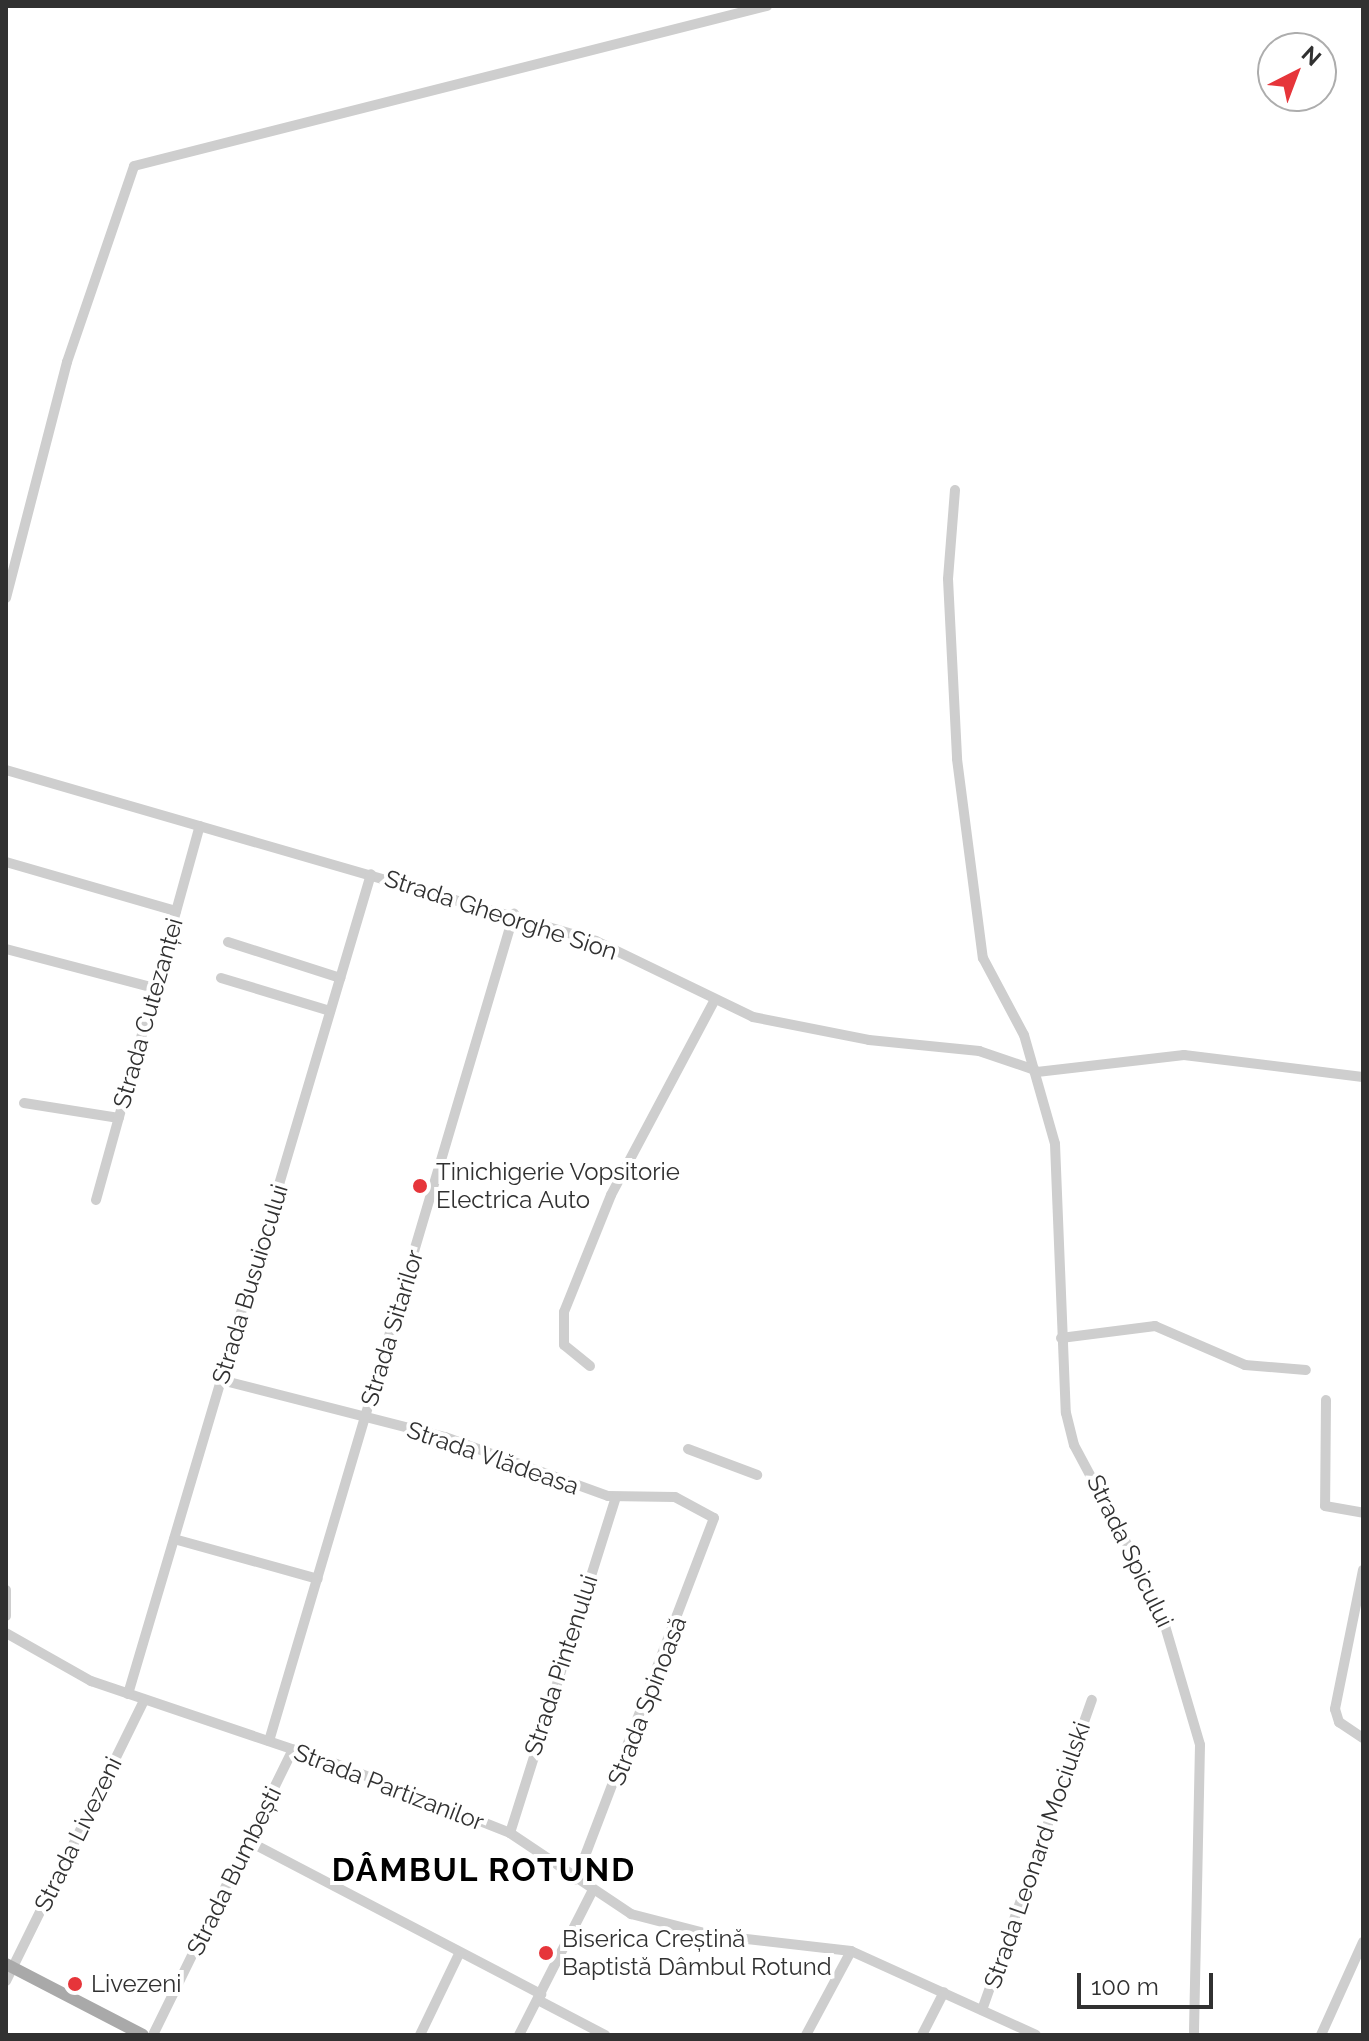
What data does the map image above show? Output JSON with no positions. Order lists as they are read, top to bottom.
{
  "streets": {
    "street": [
      "Strada Gheorghe Sion",
      "Strada Cutezanței",
      "Strada Busuiocului",
      "Strada Sitarilor",
      "Strada Vlădeasa",
      "Strada Spicului",
      "Strada Pintenului",
      "Strada Spinoasă",
      "Strada Partizanilor",
      "Strada Livezeni",
      "Strada Leonard Mociulski",
      "Strada Bumbești"
    ]
  },
  "crossings": [
    ["Strada Gheorghe Sion", "Strada Cutezanței"],
    ["Strada Gheorghe Sion", "Strada Busuiocului"],
    ["Strada Gheorghe Sion", "Strada Sitarilor"],
    ["Strada Gheorghe Sion", "Strada Spicului"],
    ["Strada Busuiocului", "Strada Vlădeasa"],
    ["Strada Busuiocului", "Strada Partizanilor"],
    ["Strada Sitarilor", "Strada Vlădeasa"],
    ["Strada Sitarilor", "Strada Partizanilor"],
    ["Strada Vlădeasa", "Strada Pintenului"],
    ["Strada Vlădeasa", "Strada Spinoasă"],
    ["Strada Pintenului", "Strada Partizanilor"],
    ["Strada Spinoasă", "Strada Partizanilor"],
    ["Strada Partizanilor", "Strada Livezeni"],
    ["Strada Partizanilor", "Strada Leonard Mociulski"],
    ["Strada Partizanilor", "Strada Bumbești"]
  ],
  "districts": ["DÂMBUL ROTUND"],
  "places": ["Tinichigerie Vopsitorie Electrica Auto", "Biserica Creștină Baptistă Dâmbul Rotund", "Livezeni"],
  "scale_bar": "100 m",
  "north": "top right"
}
